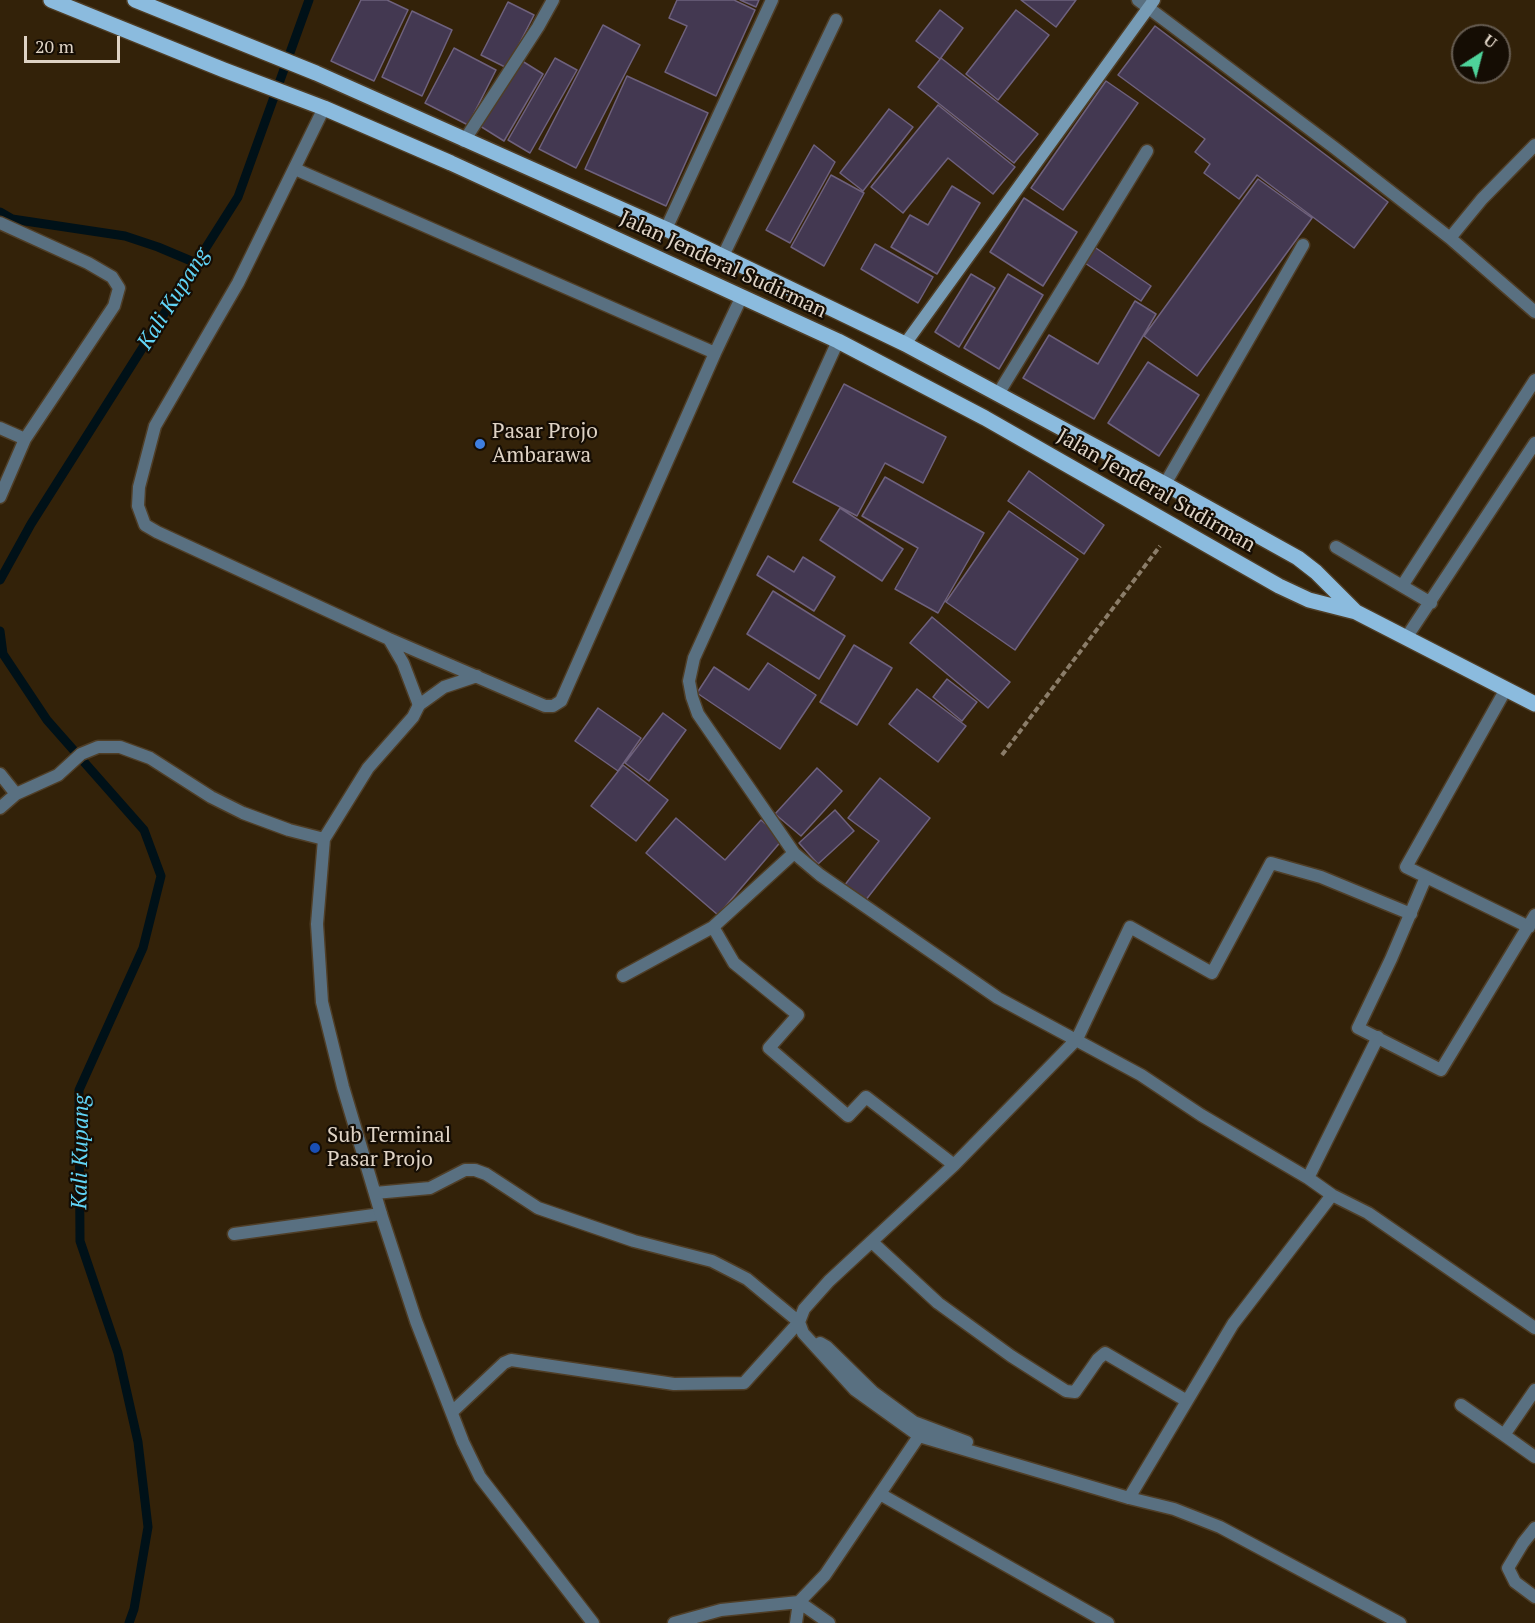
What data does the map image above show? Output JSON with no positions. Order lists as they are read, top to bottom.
{
  "streets": {
    "main road": ["Jalan Jenderal Sudirman"]
  },
  "water": ["Kali Kupang"],
  "places": ["Pasar Projo Ambarawa", "Sub Terminal Pasar Projo"],
  "scale_bar": "20 m",
  "north": "top right"
}
